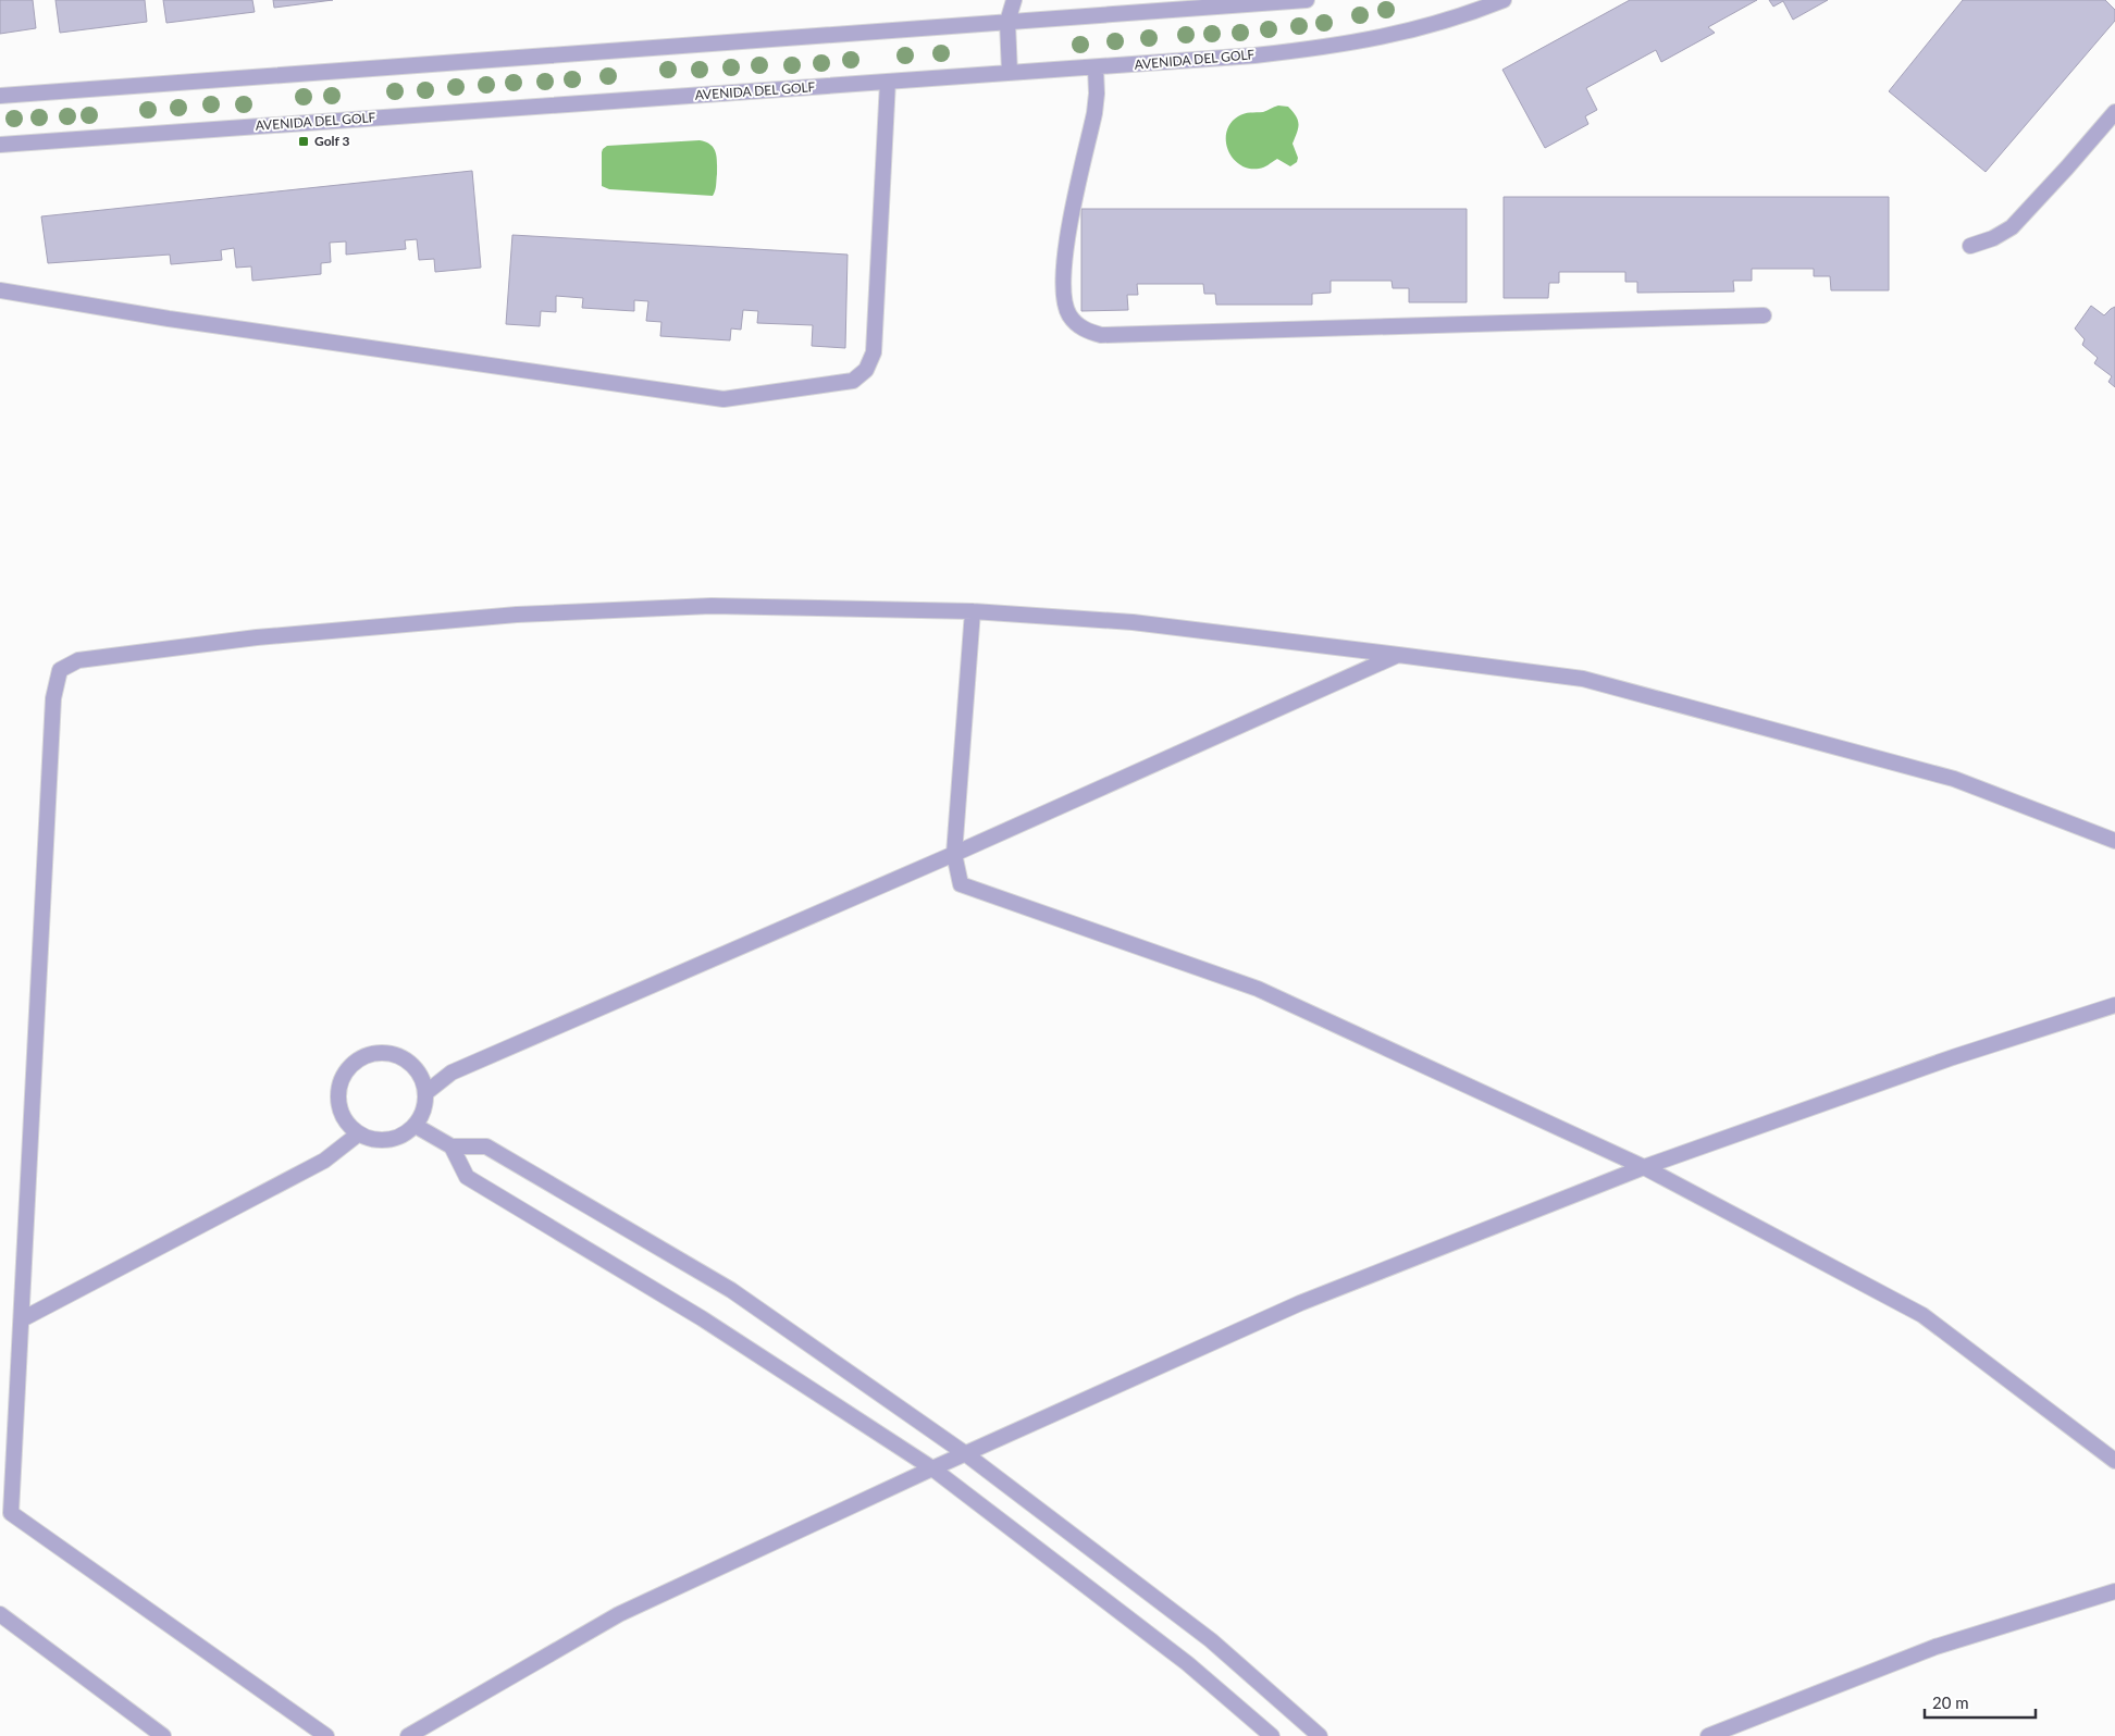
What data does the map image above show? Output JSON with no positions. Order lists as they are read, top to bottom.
{
  "streets": {
    "street": ["AVENIDA DEL GOLF"]
  },
  "places": {
    "transit": ["Golf 3"]
  },
  "scale_bar": "20 m"
}
